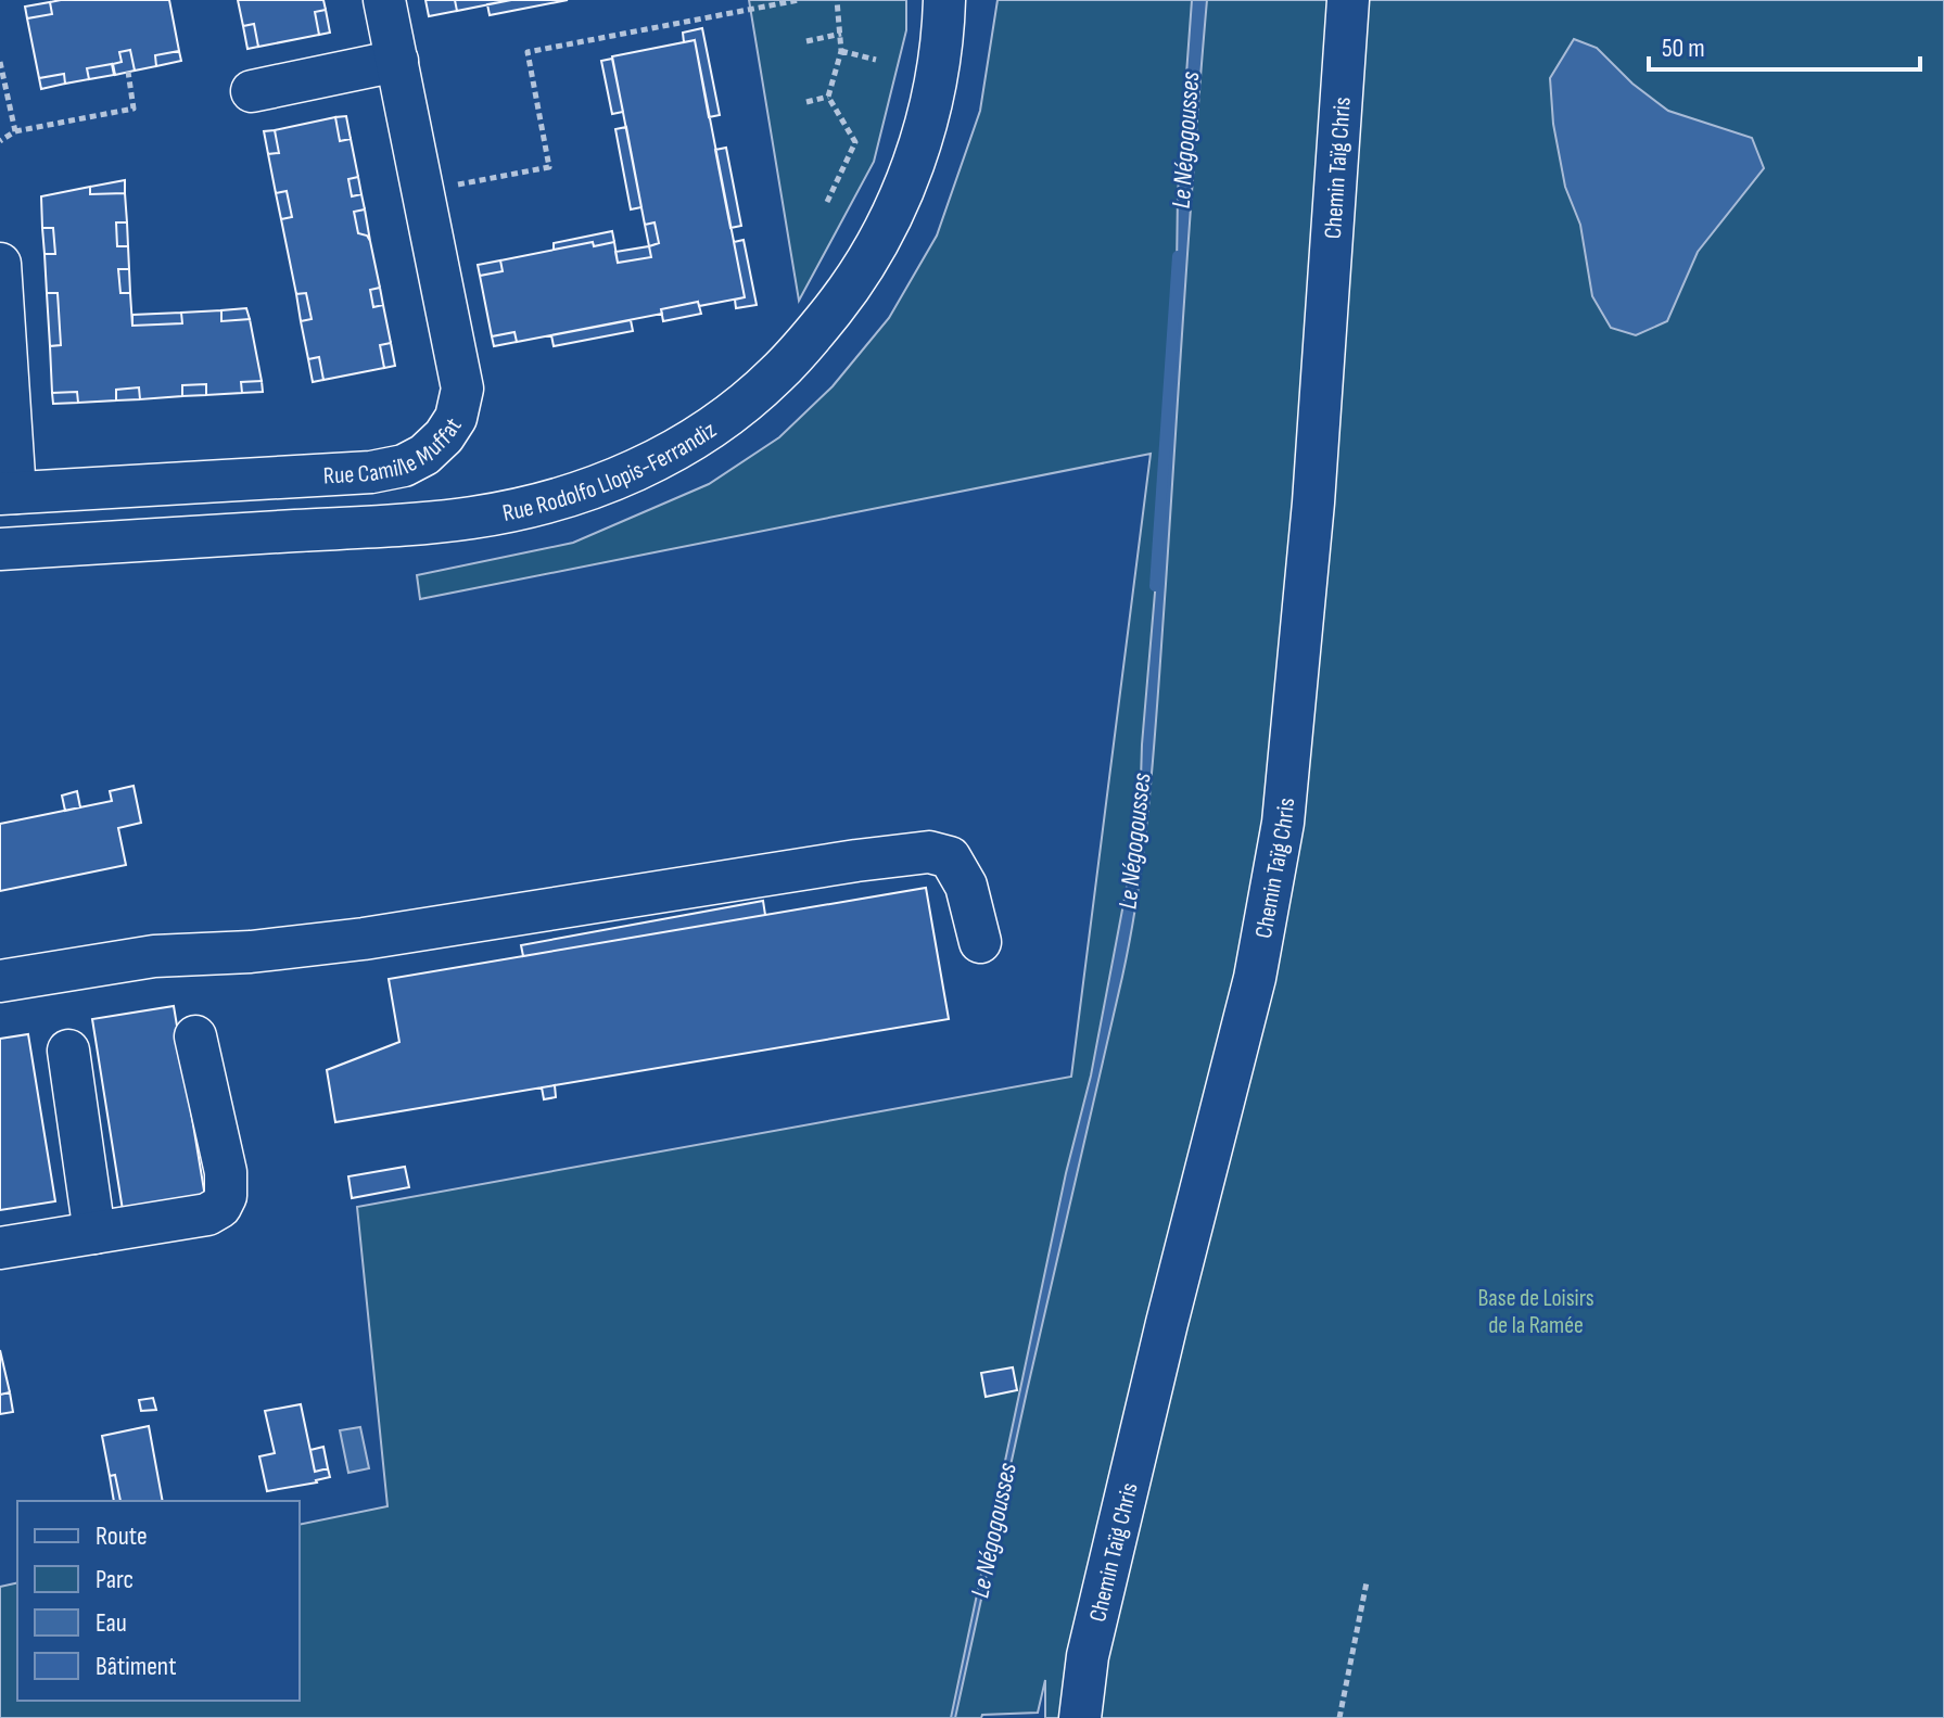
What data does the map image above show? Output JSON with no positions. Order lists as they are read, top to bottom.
{
  "streets": {
    "street": ["Chemin Taïg Chris", "Rue Camille Muffat", "Rue Rodolfo Llopis-Ferrandiz"]
  },
  "water": ["Le Négogousses"],
  "parks": ["Base de Loisirs de la Ramée"],
  "legend": [
    "Route",
    "Parc",
    "Eau",
    "Bâtiment"
  ],
  "scale_bar": "50 m"
}
